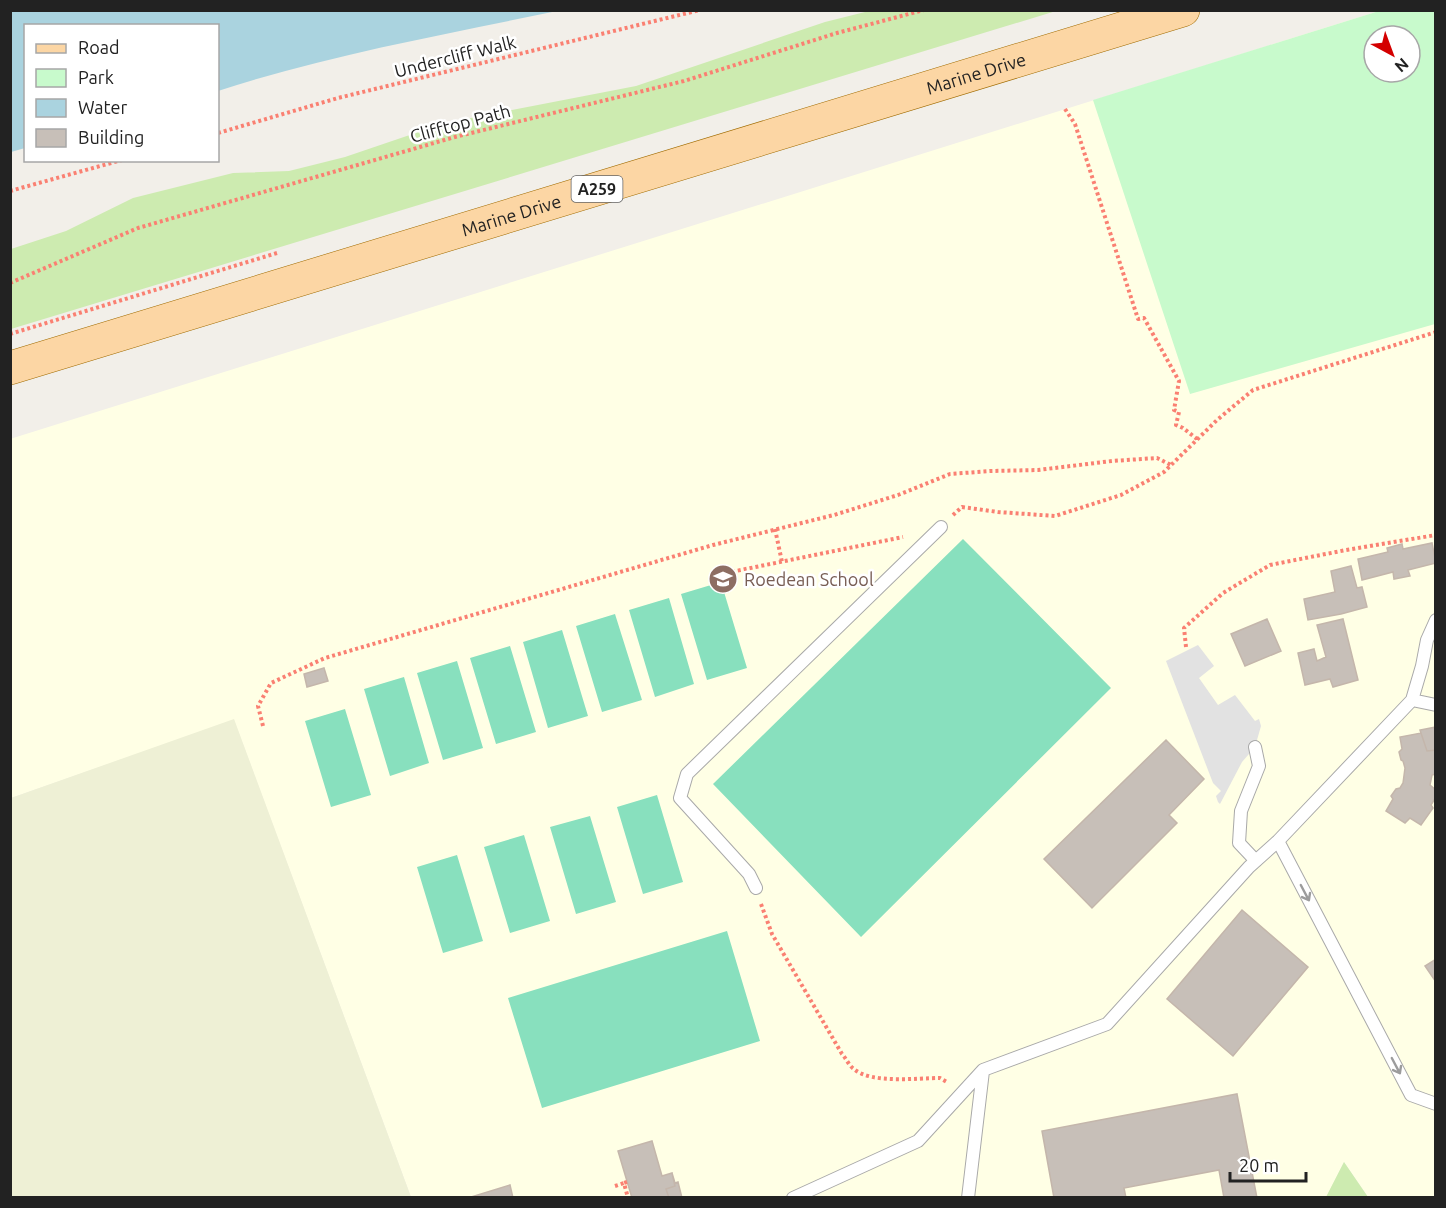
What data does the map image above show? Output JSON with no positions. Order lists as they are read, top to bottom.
{
  "streets": {
    "main road": ["Marine Drive", "A259"],
    "path": ["Undercliff Walk", "Clifftop Path"]
  },
  "places": {
    "school or university": ["Roedean School"]
  },
  "legend": [
    "Road",
    "Park",
    "Water",
    "Building"
  ],
  "scale_bar": "20 m",
  "north": "bottom right"
}
